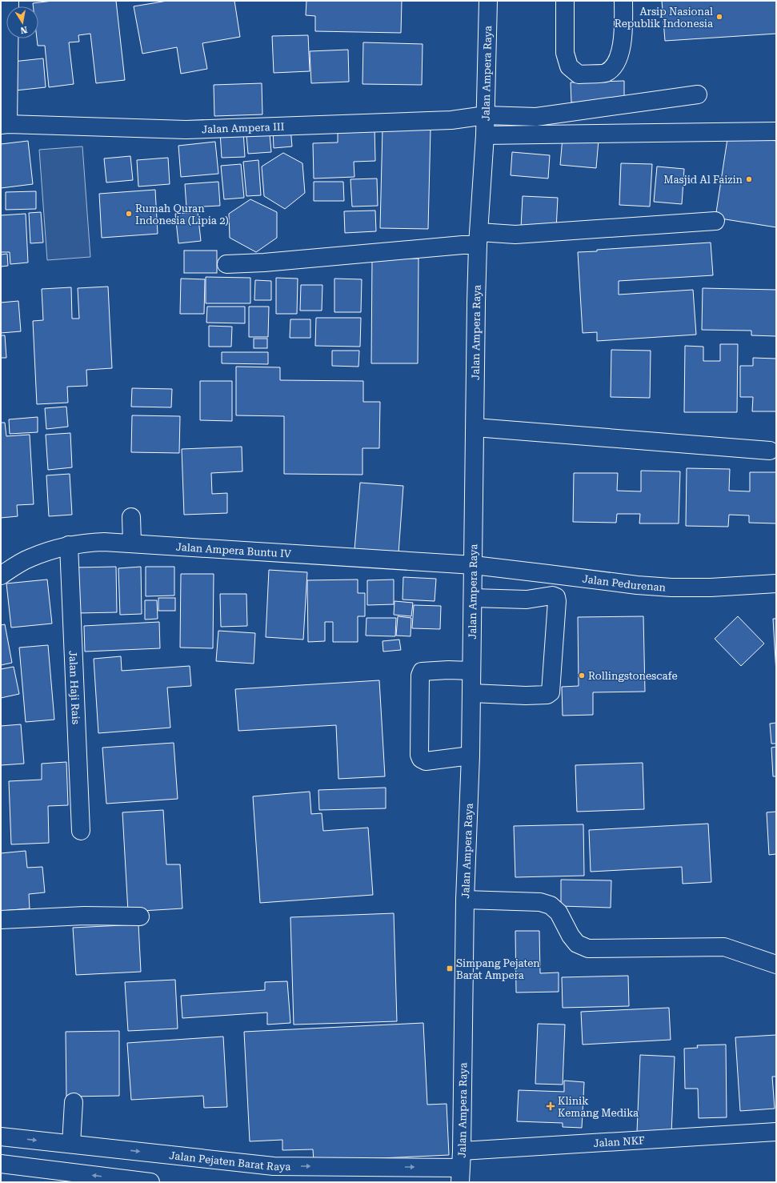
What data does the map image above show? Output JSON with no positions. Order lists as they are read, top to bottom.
{
  "streets": {
    "street": [
      "Jalan Ampera Raya",
      "Jalan Ampera III",
      "Jalan Ampera Buntu IV",
      "Jalan Pedurenan",
      "Jalan Haji Rais",
      "Jalan NKF",
      "Jalan Pejaten Barat Raya"
    ]
  },
  "crossings": [
    ["Jalan Ampera Raya", "Jalan Ampera III"],
    ["Jalan Ampera Raya", "Jalan Ampera Buntu IV"],
    ["Jalan Ampera Raya", "Jalan Pedurenan"],
    ["Jalan Ampera Raya", "Jalan NKF"],
    ["Jalan Ampera Raya", "Jalan Pejaten Barat Raya"],
    ["Jalan Ampera Buntu IV", "Jalan Pedurenan"],
    ["Jalan Ampera Buntu IV", "Jalan Haji Rais"],
    ["Jalan NKF", "Jalan Pejaten Barat Raya"]
  ],
  "places": {
    "other": [
      "Arsip Nasional Republik Indonesia",
      "Masjid Al Faizin",
      "Rumah Quran Indonesia (Lipia 2)",
      "Rollingstonescafe"
    ],
    "transit": ["Simpang Pejaten Barat Ampera"],
    "health": ["Klinik Kemang Medika"]
  },
  "north": "bottom"
}
